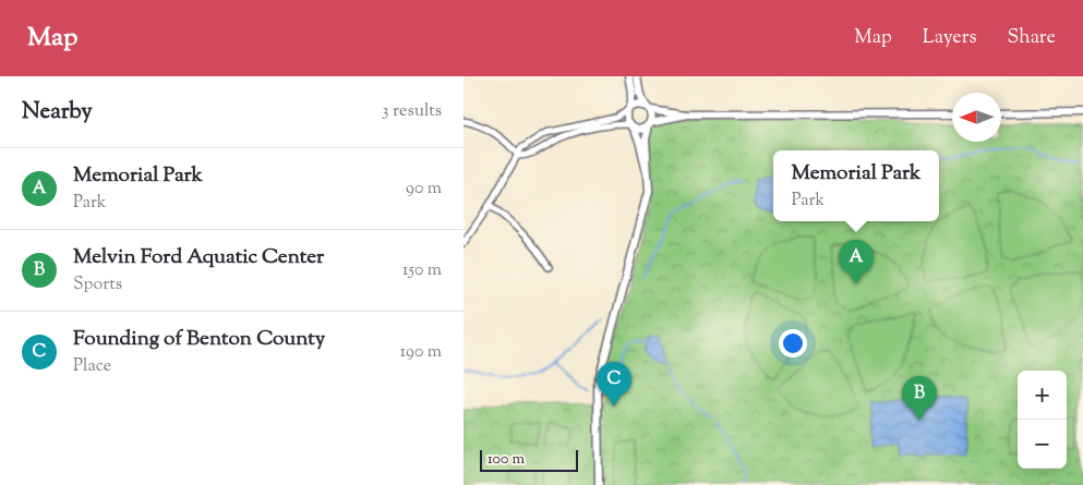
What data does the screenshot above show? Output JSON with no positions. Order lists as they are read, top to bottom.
{
  "scale_bar": "100 m",
  "north": "left",
  "page": {
    "header": "Map",
    "nav": ["Map", "Layers", "Share"],
    "heading": ["Nearby", "3 results"],
    "list": [
      {
        "mark": "A",
        "name": "Memorial Park",
        "note": "Park",
        "value": "90 m"
      },
      {
        "mark": "B",
        "name": "Melvin Ford Aquatic Center",
        "note": "Sports",
        "value": "150 m"
      },
      {
        "mark": "C",
        "name": "Founding of Benton County",
        "note": "Place",
        "value": "190 m"
      }
    ],
    "popup": ["Memorial Park", "Park"],
    "pins": ["A", "C", "B"],
    "map_buttons": ["+", "−"],
    "scale": "100 m"
  }
}
